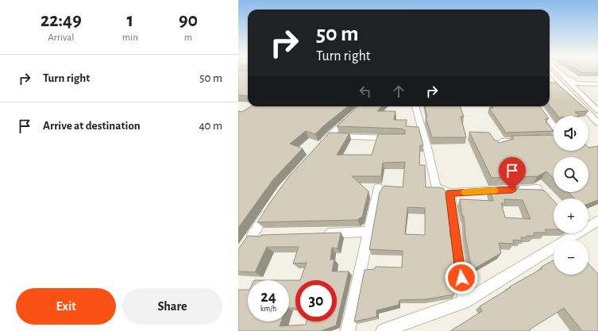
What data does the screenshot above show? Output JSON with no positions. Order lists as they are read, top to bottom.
{
  "page": {
    "eta": [
      "22:49",
      "Arrival",
      "1",
      "min",
      "90",
      "m"
    ],
    "turn": ["50 m", "Turn right"],
    "list": [
      {
        "name": "Turn right",
        "value": "50 m"
      },
      {
        "name": "Arrive at destination",
        "value": "40 m"
      }
    ],
    "map_buttons": ["+", "−"],
    "speed": "24 km/h",
    "limit": "30",
    "buttons": ["Exit", "Share"]
  }
}
